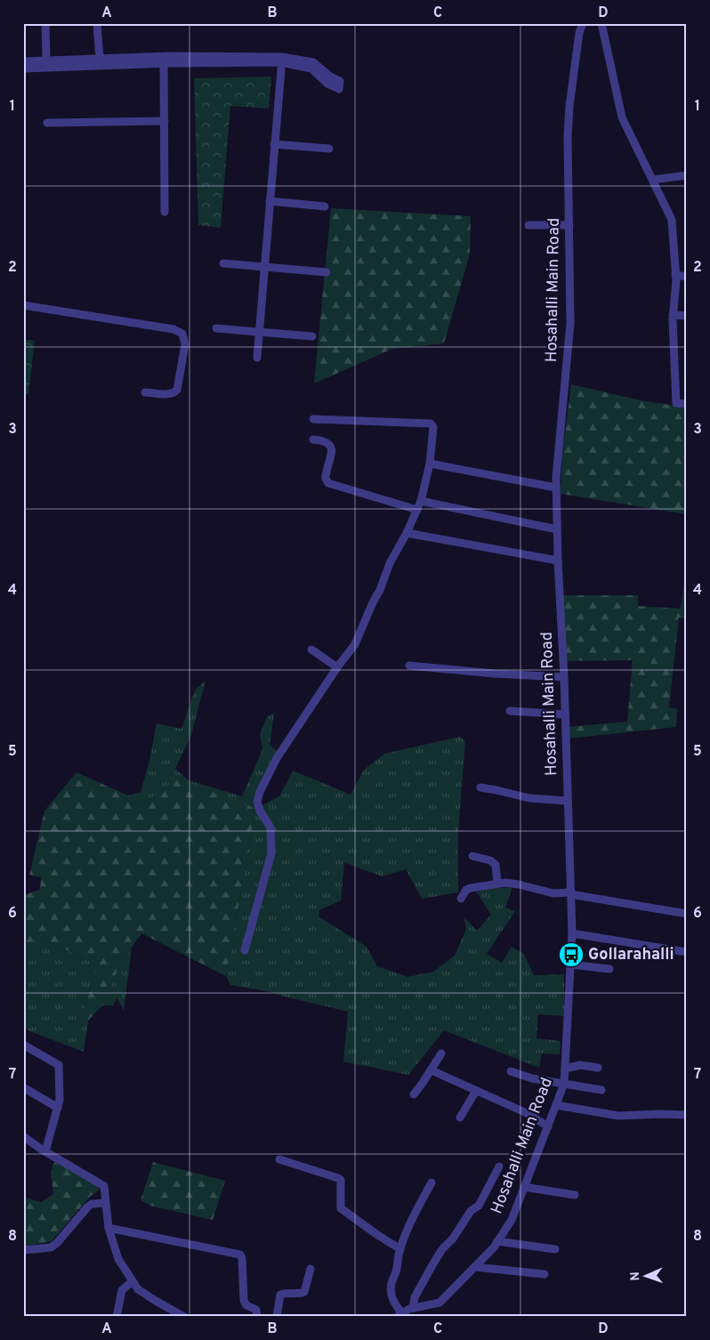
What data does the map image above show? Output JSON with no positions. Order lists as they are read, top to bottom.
{
  "streets": {
    "street": ["Hosahalli Main Road"]
  },
  "places": {
    "bus stop": ["Gollarahalli"]
  },
  "north": "left",
  "grid": {
    "columns": [
      "A",
      "B",
      "C",
      "D"
    ],
    "rows": [
      "1",
      "2",
      "3",
      "4",
      "5",
      "6",
      "7",
      "8"
    ]
  }
}
